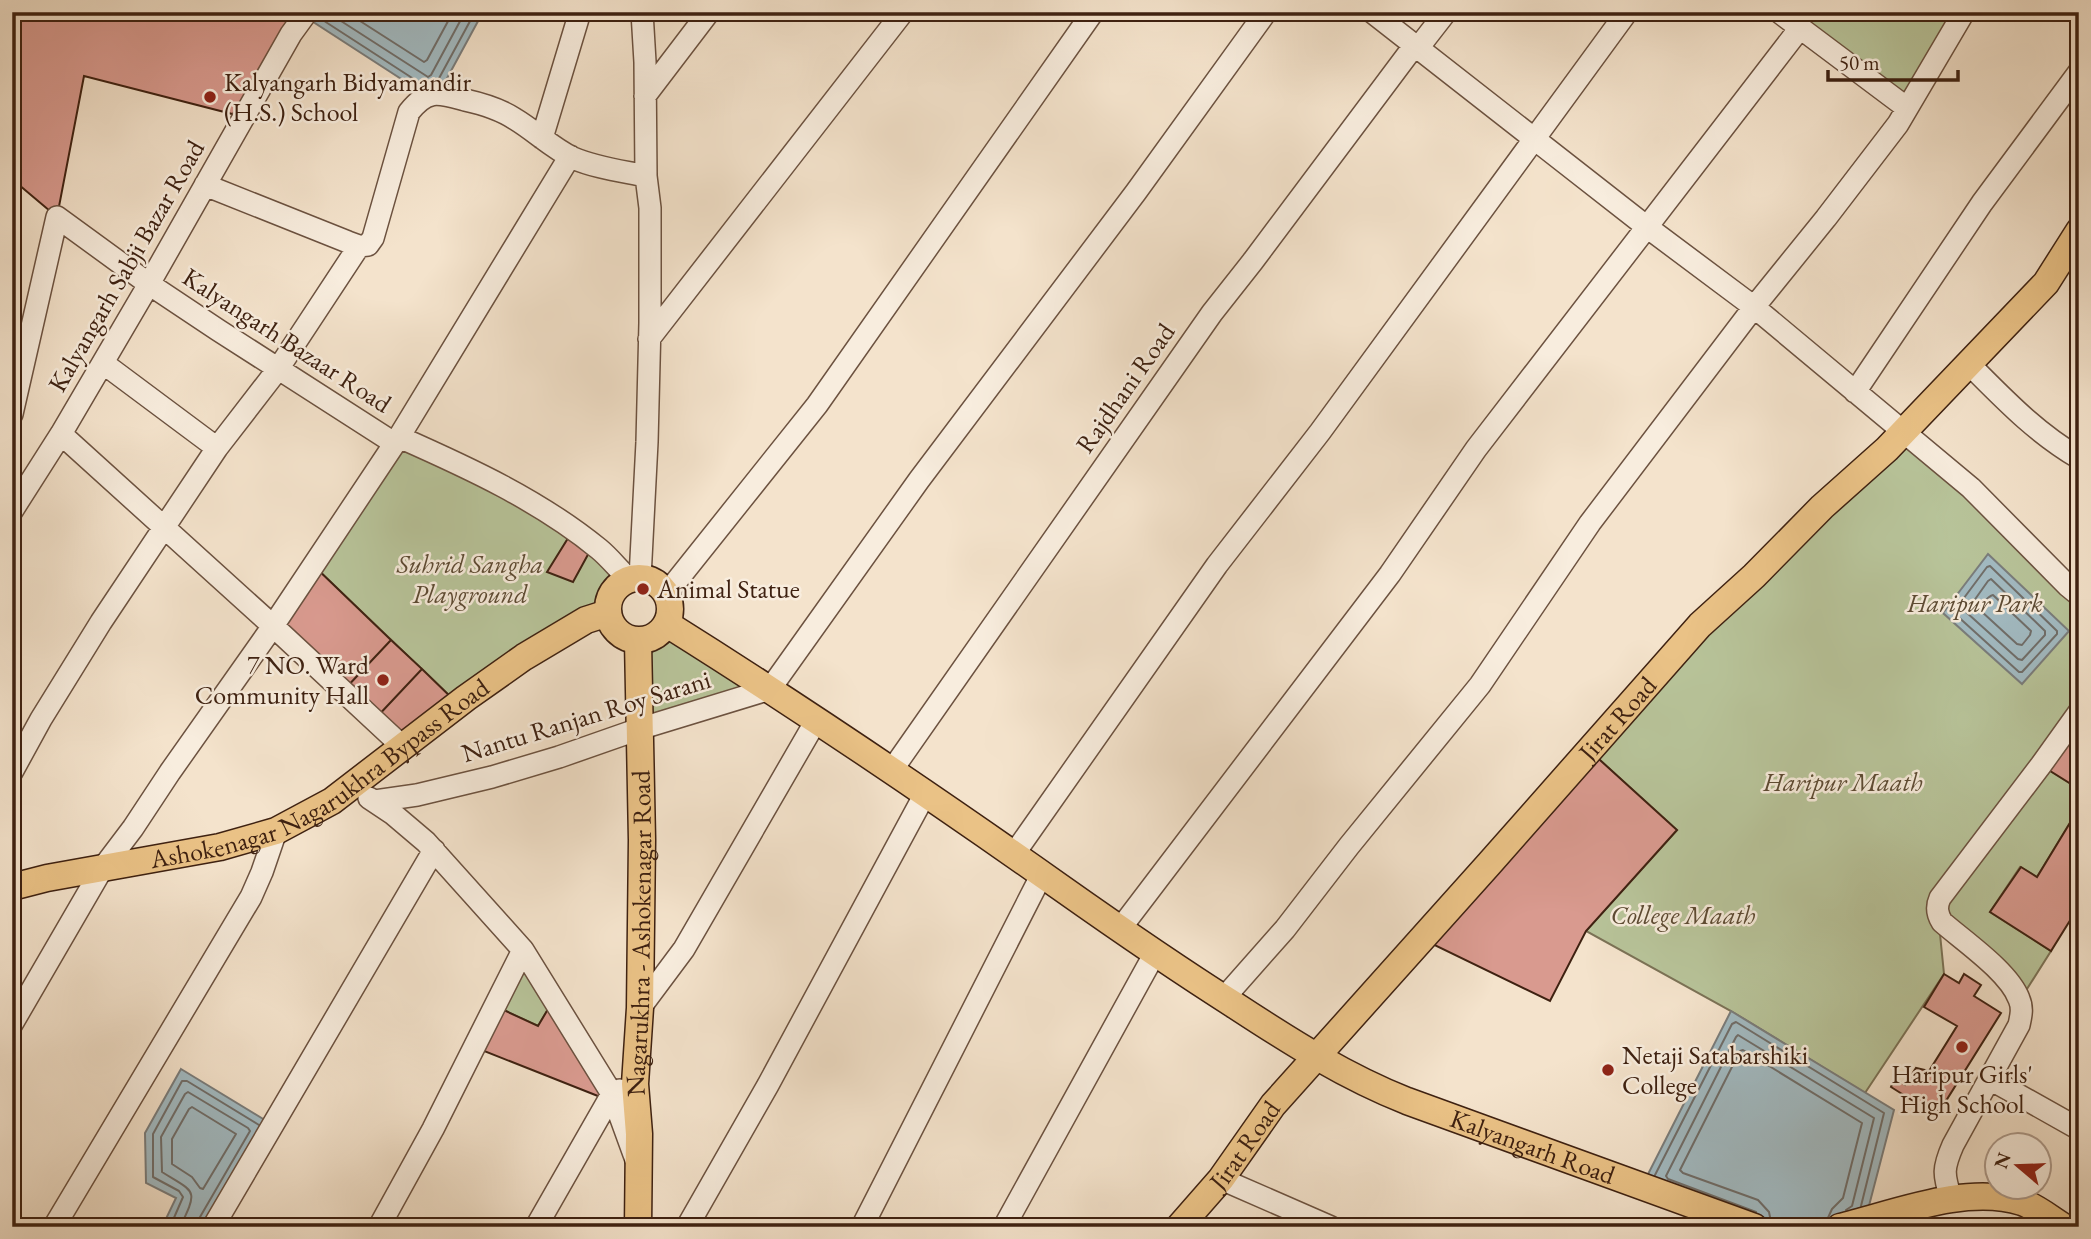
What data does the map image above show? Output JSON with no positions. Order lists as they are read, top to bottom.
{
  "streets": {
    "main road": [
      "Jirat Road",
      "Ashokenagar Nagarukhra Bypass Road",
      "Nagarukhra - Ashokenagar Road",
      "Kalyangarh Road"
    ],
    "street": [
      "Kalyangarh Sabji Bazar Road",
      "Kalyangarh Bazaar Road",
      "Rajdhani Road",
      "Nantu Ranjan Roy Sarani"
    ]
  },
  "crossings": [
    ["Kalyangarh Sabji Bazar Road", "Kalyangarh Bazaar Road"],
    ["Kalyangarh Bazaar Road", "Ashokenagar Nagarukhra Bypass Road"],
    ["Kalyangarh Bazaar Road", "Nagarukhra - Ashokenagar Road"],
    ["Kalyangarh Bazaar Road", "Kalyangarh Road"],
    ["Rajdhani Road", "Kalyangarh Road"],
    ["Nantu Ranjan Roy Sarani", "Nagarukhra - Ashokenagar Road"],
    ["Nantu Ranjan Roy Sarani", "Kalyangarh Road"],
    ["Jirat Road", "Kalyangarh Road"],
    ["Ashokenagar Nagarukhra Bypass Road", "Nagarukhra - Ashokenagar Road"],
    ["Ashokenagar Nagarukhra Bypass Road", "Kalyangarh Road"],
    ["Nagarukhra - Ashokenagar Road", "Kalyangarh Road"]
  ],
  "parks": [
    "Suhrid Sangha Playground",
    "Haripur Park",
    "Haripur Maath",
    "College Maath"
  ],
  "places": [
    "Kalyangarh Bidyamandir (H.S.) School",
    "Animal Statue",
    "7 NO. Ward Community Hall",
    "Haripur Girls' High School",
    "Netaji Satabarshiki College"
  ],
  "scale_bar": "50 m",
  "north": "left"
}
